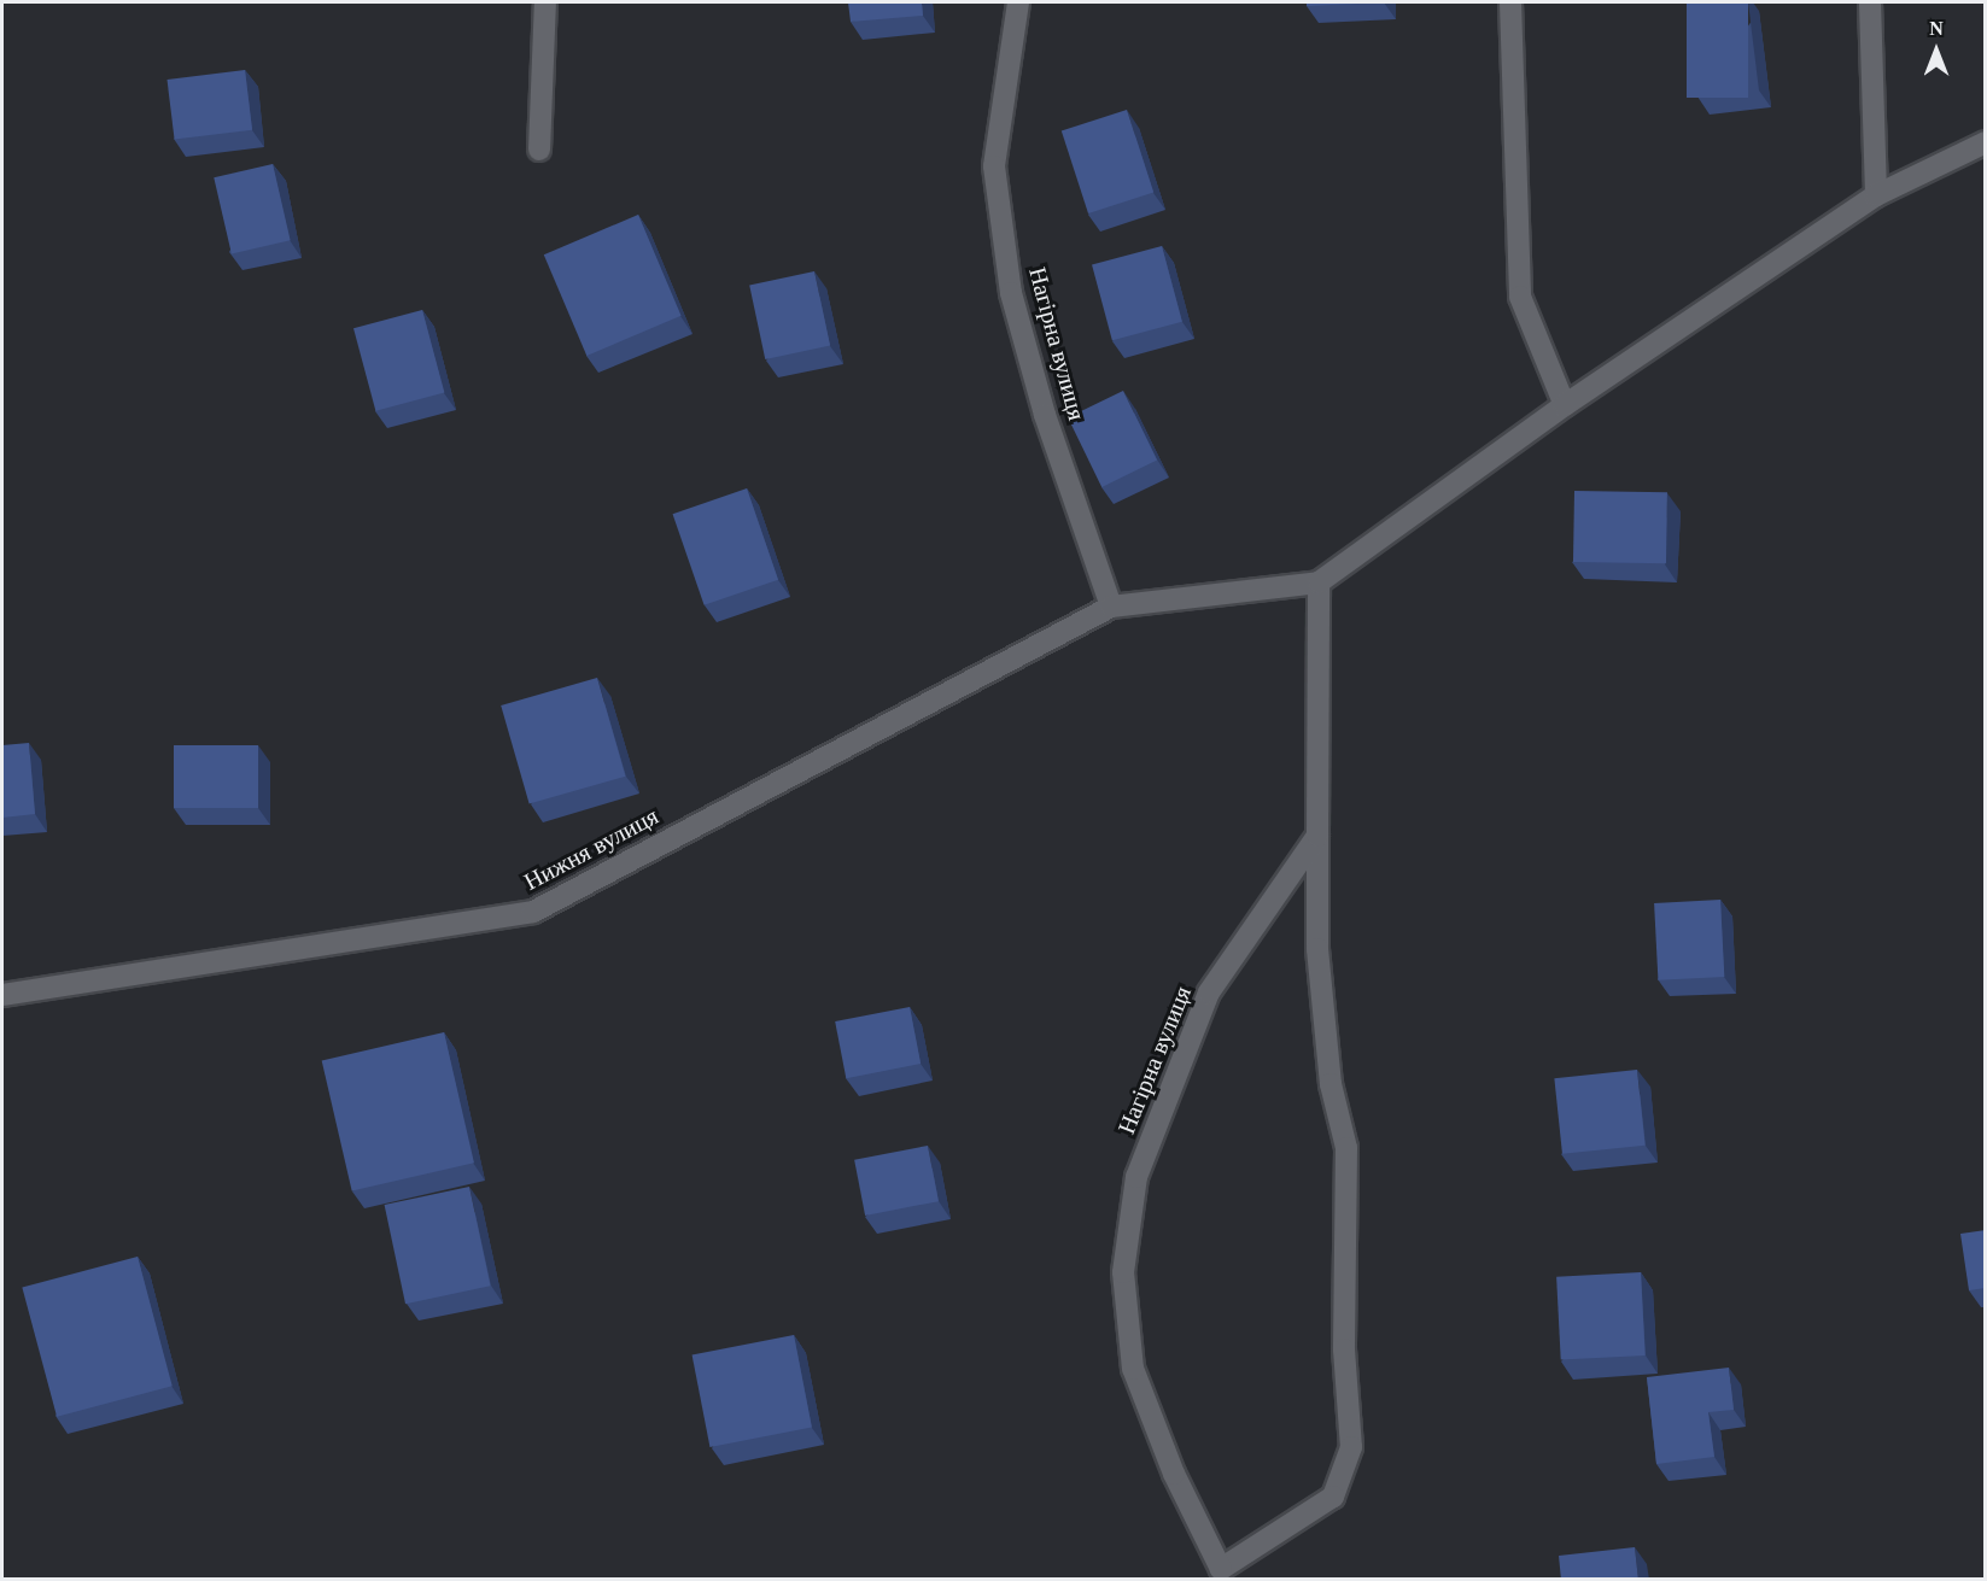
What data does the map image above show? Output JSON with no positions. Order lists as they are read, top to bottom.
{
  "streets": {
    "street": ["Нагірна вулиця", "Нижня вулиця"]
  },
  "crossings": [
    ["Нагірна вулиця", "Нижня вулиця"]
  ],
  "north": "top"
}
